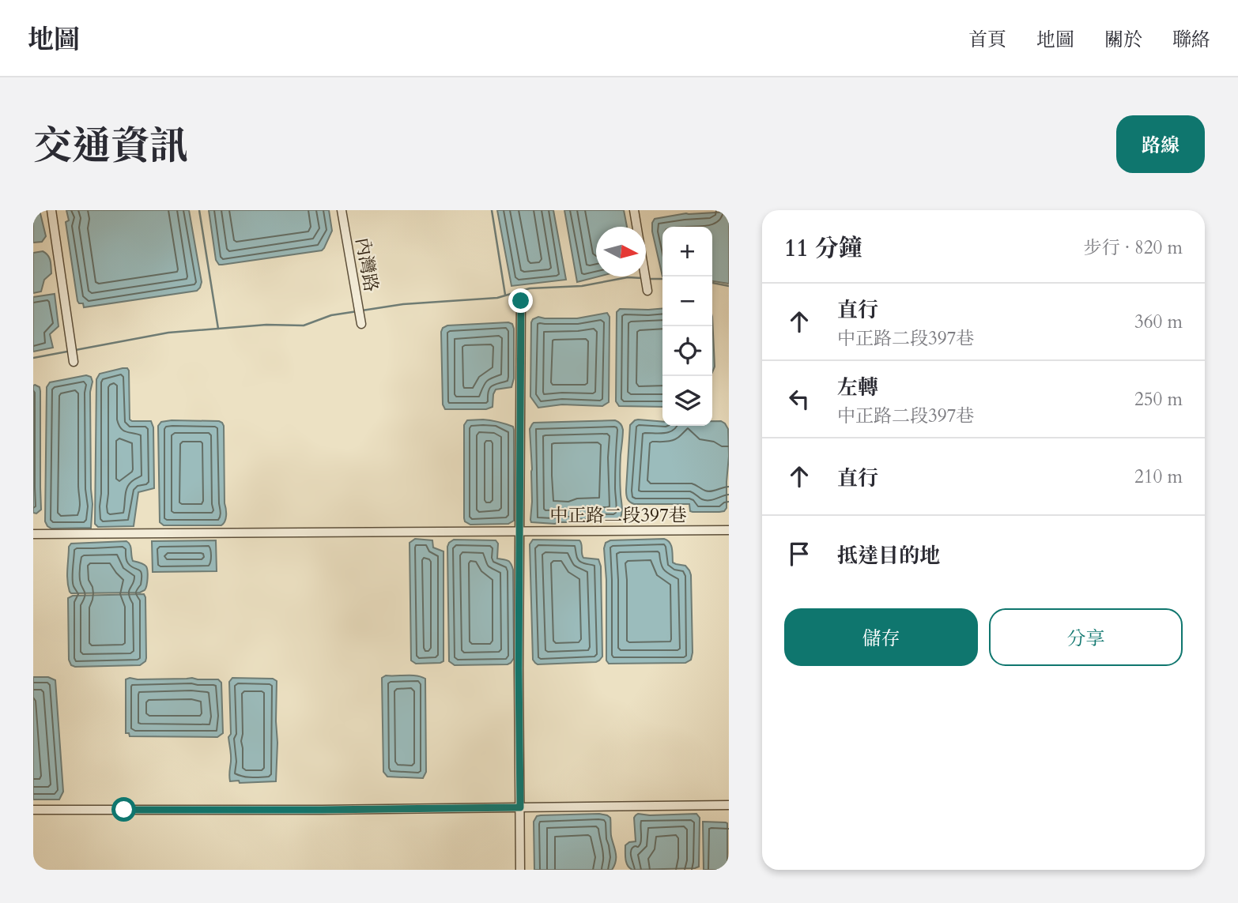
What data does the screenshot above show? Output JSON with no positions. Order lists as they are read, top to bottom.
{
  "streets": {
    "street": ["內灣路", "中正路二段397巷"]
  },
  "north": "right",
  "page": {
    "header": "地圖",
    "nav": [
      "首頁",
      "地圖",
      "關於",
      "聯絡"
    ],
    "title": "交通資訊",
    "buttons": [
      "路線",
      ["儲存", "分享"]
    ],
    "heading": ["11 分鐘", "步行 · 820 m"],
    "map_buttons": ["+", "−"],
    "list": [
      ["直行", "中正路二段397巷", "360 m"],
      ["左轉", "中正路二段397巷", "250 m"],
      ["直行", "210 m"],
      "抵達目的地"
    ]
  }
}
